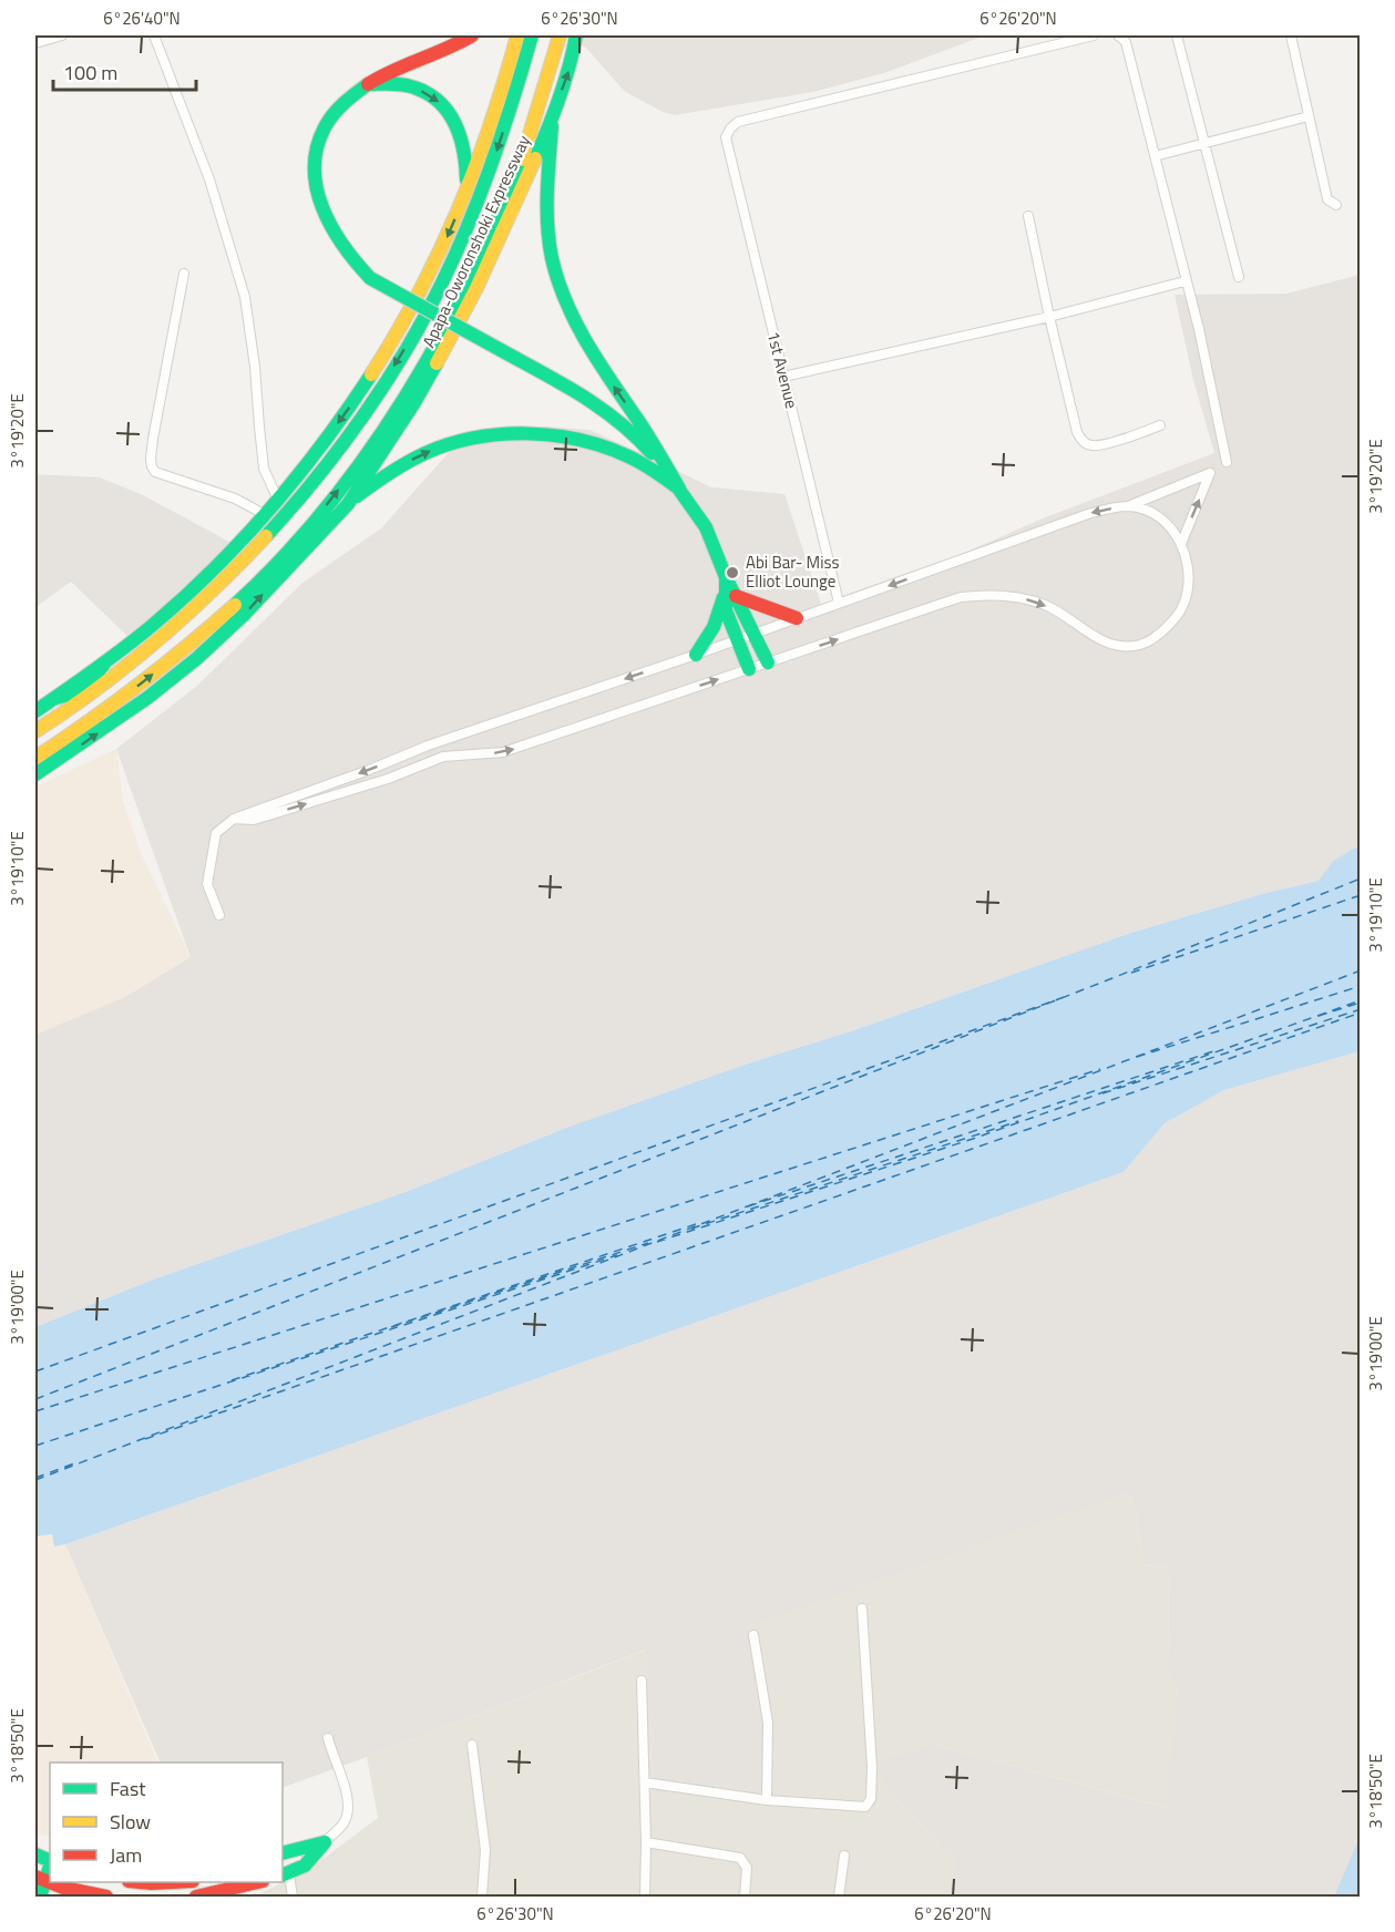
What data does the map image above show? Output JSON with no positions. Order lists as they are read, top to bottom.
{
  "streets": {
    "main road": ["Apapa-Oworonshoki Expressway"],
    "street": ["1st Avenue"]
  },
  "places": ["Abi Bar- Miss Elliot Lounge"],
  "legend": ["Fast", "Slow", "Jam"],
  "scale_bar": "100 m",
  "coordinates": [
    "6°26'40\"N",
    "6°26'30\"N",
    "6°26'20\"N",
    "3°19'20\"E",
    "3°19'10\"E",
    "3°19'00\"E",
    "3°18'50\"E"
  ]
}
